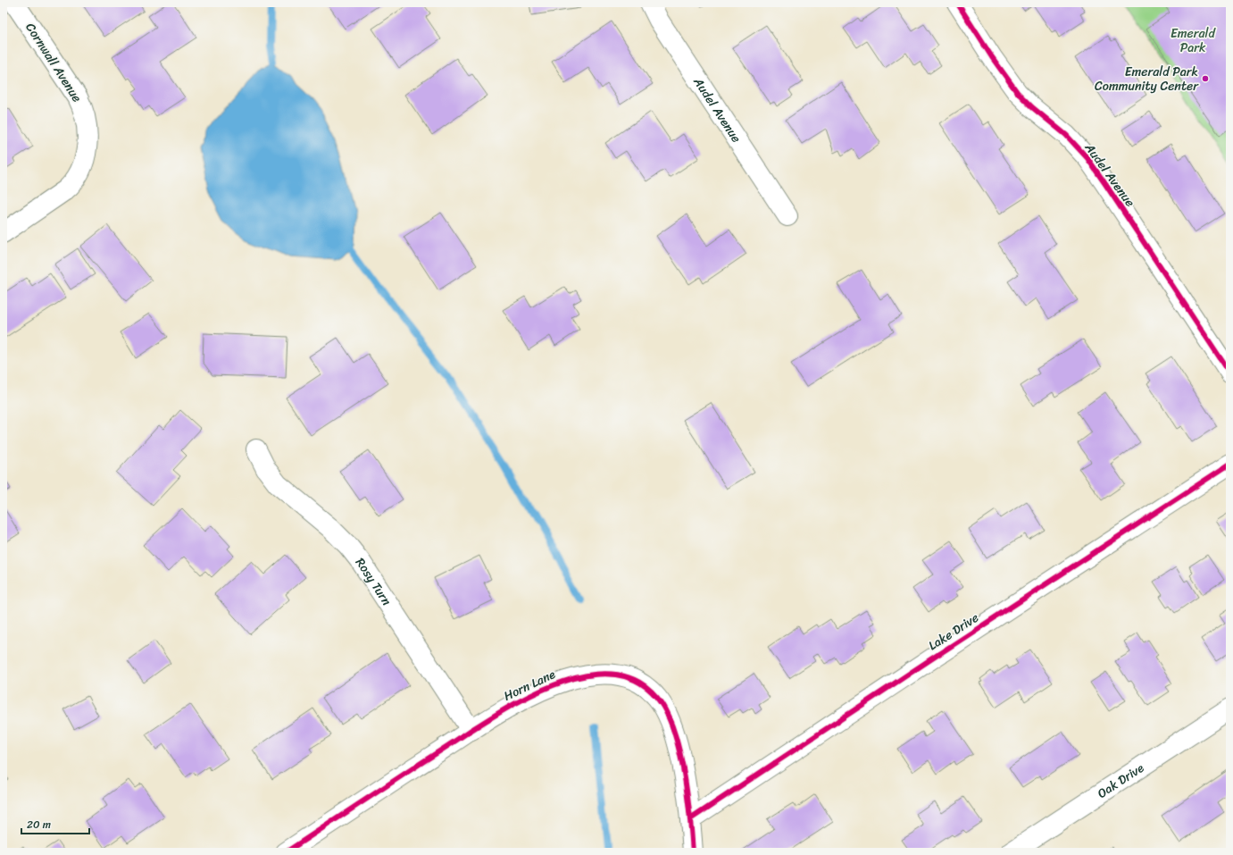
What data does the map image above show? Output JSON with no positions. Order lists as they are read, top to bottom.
{
  "streets": {
    "street": [
      "Cornwall Avenue",
      "Audel Avenue",
      "Rosy Turn",
      "Lake Drive",
      "Horn Lane",
      "Oak Drive"
    ]
  },
  "crossings": [
    ["Rosy Turn", "Horn Lane"],
    ["Lake Drive", "Horn Lane"]
  ],
  "parks": ["Emerald Park"],
  "places": ["Emerald Park Community Center"],
  "scale_bar": "20 m"
}
